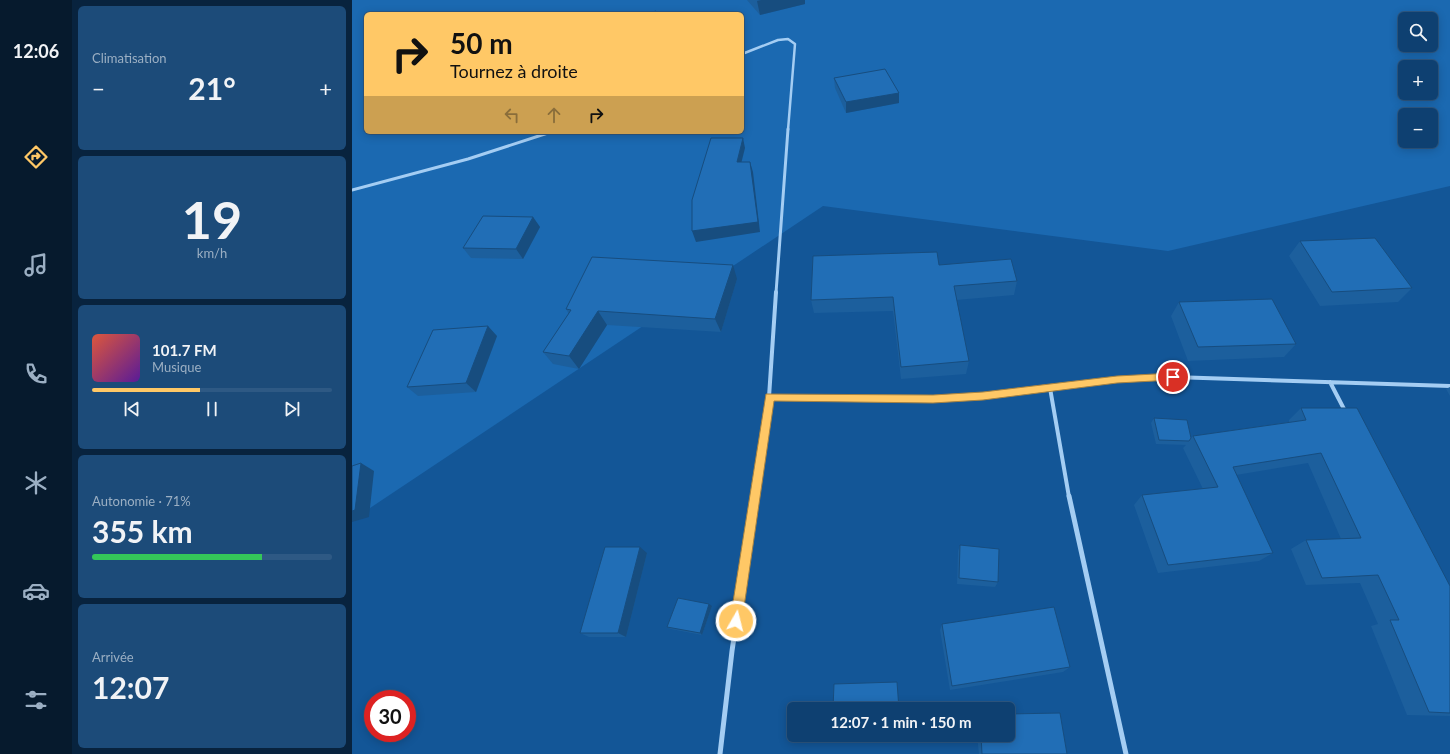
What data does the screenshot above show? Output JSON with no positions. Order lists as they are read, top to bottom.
{
  "page": {
    "tabs": "12:06",
    "tile": [
      "Climatisation",
      ["19", "km/h"],
      ["Autonomie · 71%", "355 km"],
      ["Arrivée", "12:07"]
    ],
    "map_buttons": ["+", "−"],
    "turn": ["50 m", "Tournez à droite"],
    "heat": ["−", "21°", "+"],
    "song": ["101.7 FM", "Musique"],
    "limit": "30",
    "trip": "12:07 · 1 min · 150 m"
  }
}
